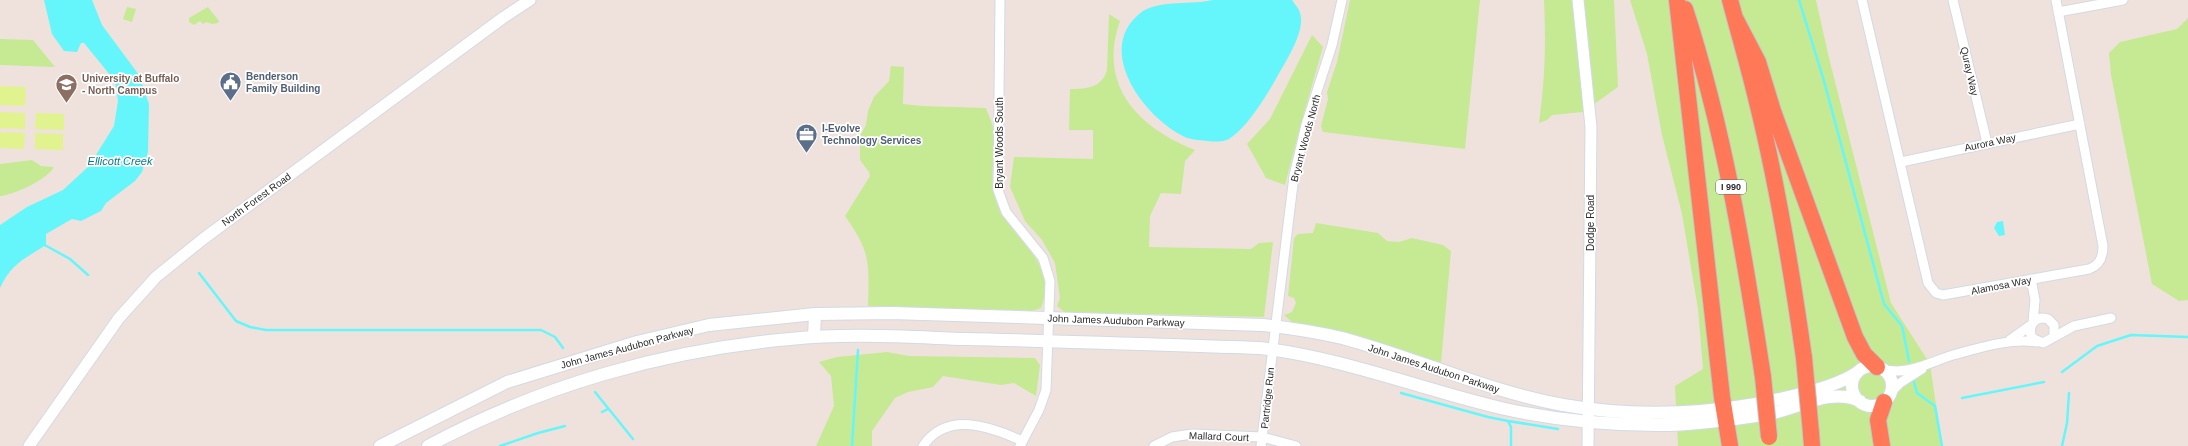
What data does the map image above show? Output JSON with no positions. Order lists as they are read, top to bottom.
{
  "streets": {
    "highway": ["I 990"],
    "main road": ["John James Audubon Parkway"],
    "street": [
      "Quray Way",
      "Bryant Woods North",
      "Aurora Way",
      "Bryant Woods South",
      "North Forest Road",
      "Dodge Road",
      "Alamosa Way",
      "Partridge Run",
      "Mallard Court"
    ]
  },
  "crossings": [
    ["Quray Way", "Aurora Way"],
    ["Bryant Woods North", "John James Audubon Parkway"],
    ["Bryant Woods North", "Partridge Run"],
    ["Aurora Way", "Alamosa Way"],
    ["Bryant Woods South", "John James Audubon Parkway"],
    ["Dodge Road", "John James Audubon Parkway"],
    ["John James Audubon Parkway", "Partridge Run"],
    ["Partridge Run", "Mallard Court"]
  ],
  "water": ["Ellicott Creek"],
  "places": {
    "public building": ["Benderson Family Building"],
    "school or university": ["University at Buffalo - North Campus"],
    "office": ["I-Evolve Technology Services"]
  }
}
